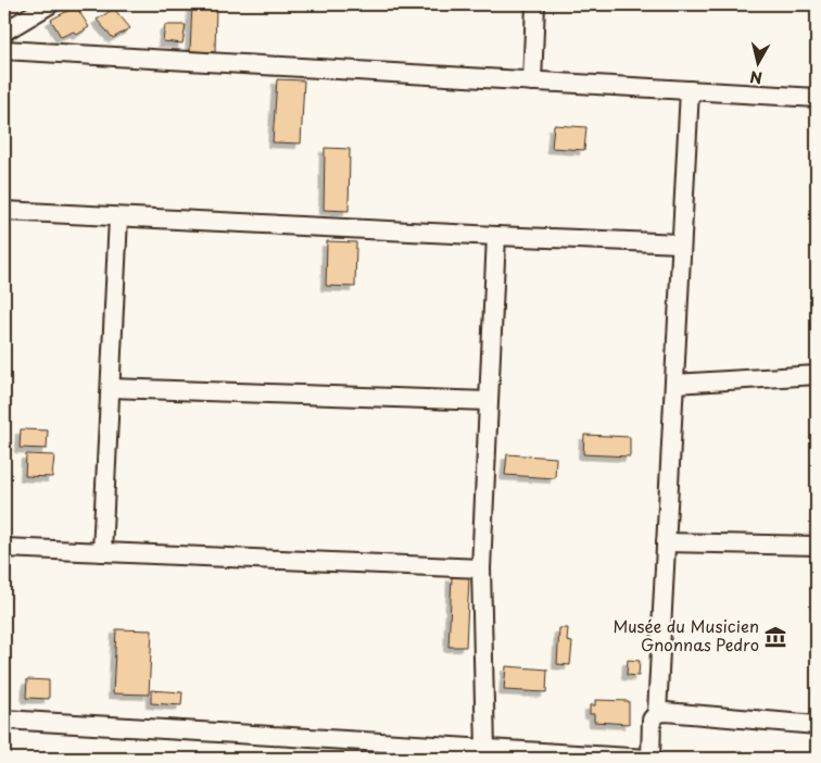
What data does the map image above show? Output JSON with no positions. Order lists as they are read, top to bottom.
{
  "places": {
    "museum": ["Musée du Musicien Gnonnas Pedro"]
  },
  "north": "bottom"
}
